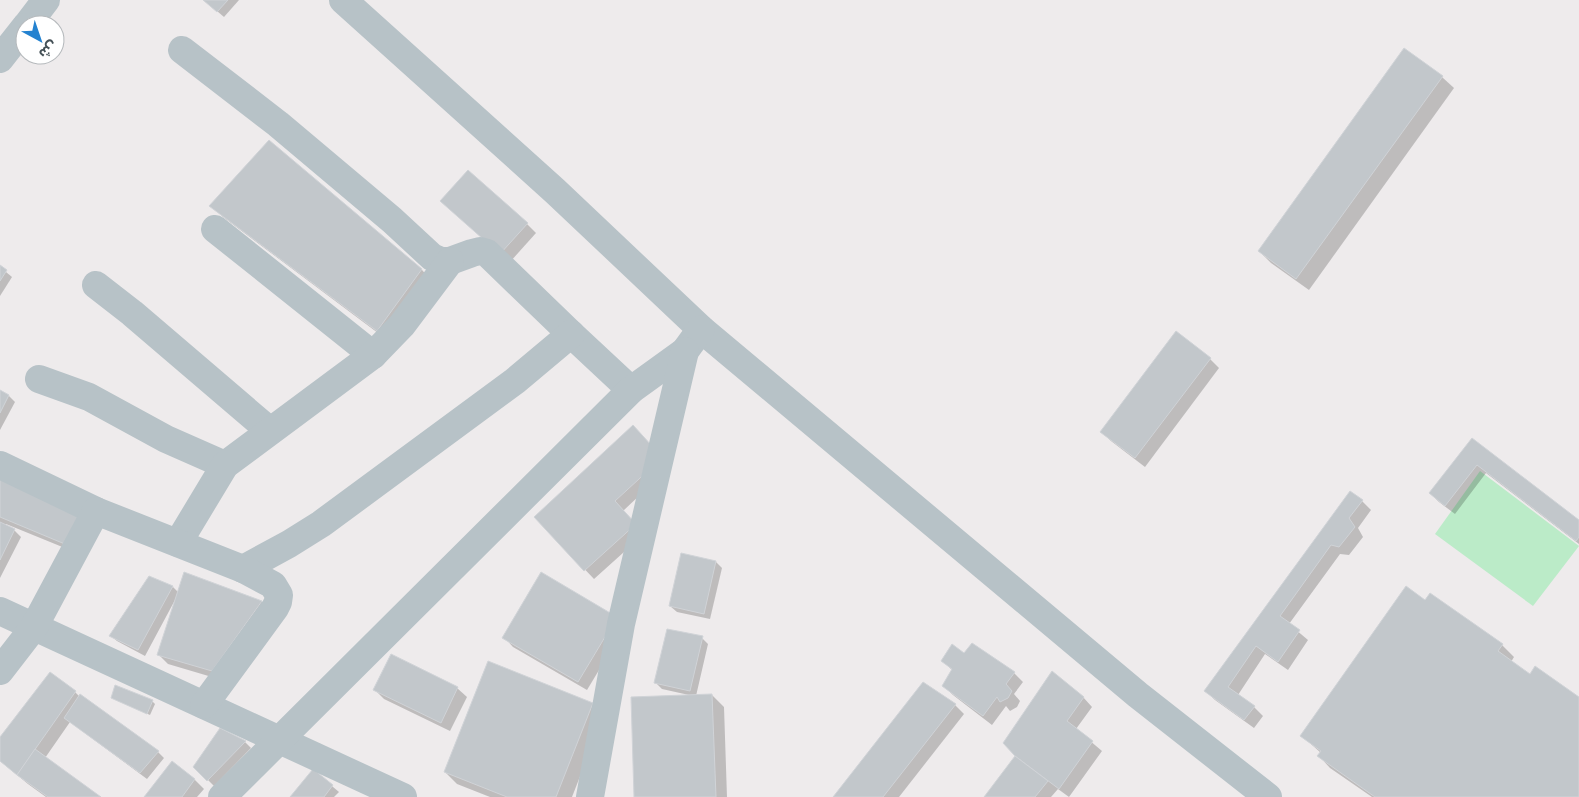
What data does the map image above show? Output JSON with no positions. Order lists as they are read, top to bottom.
{
  "north": "bottom right"
}
